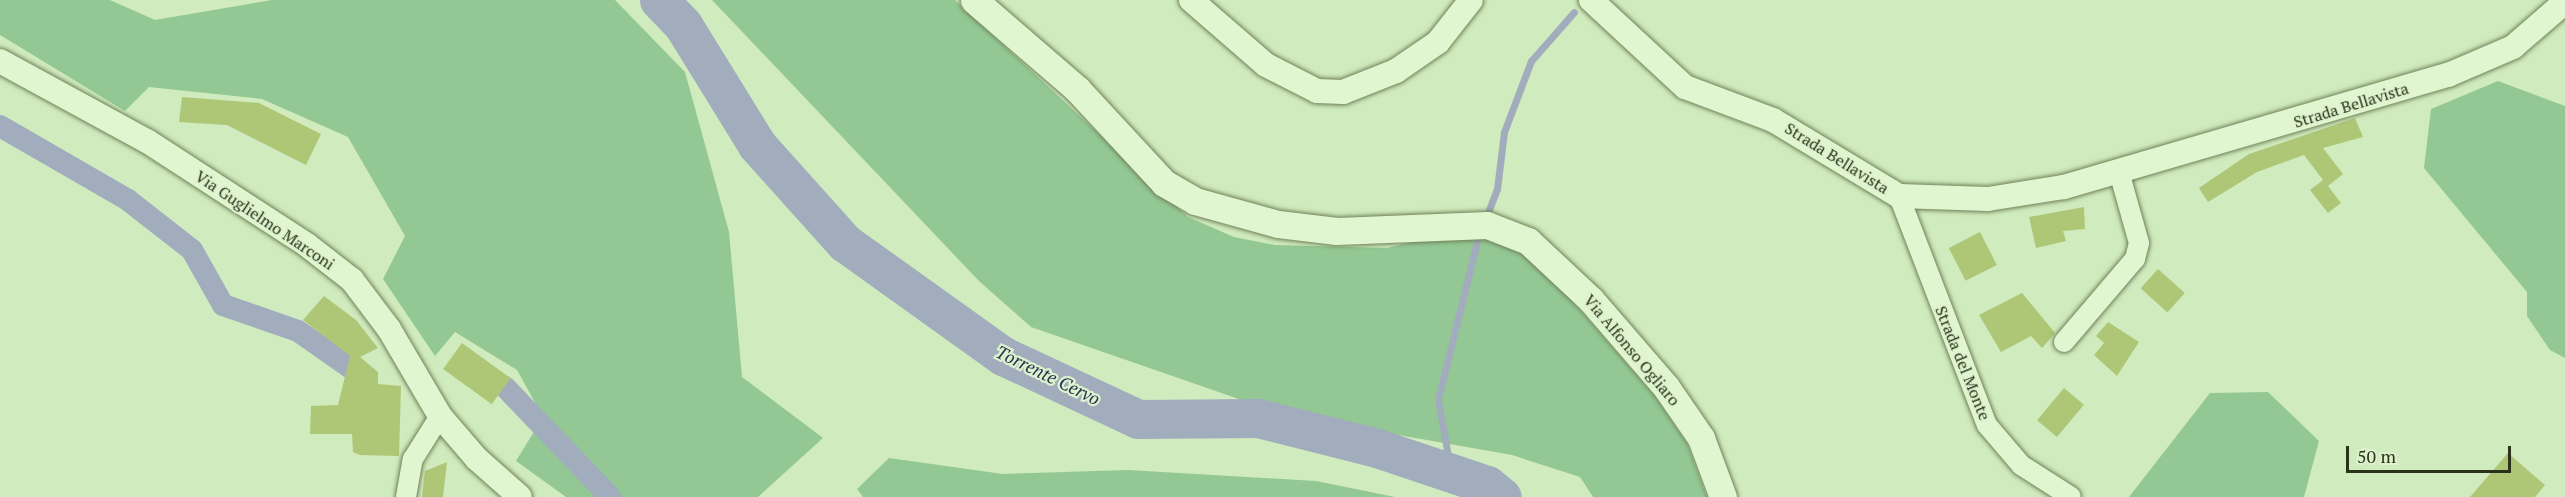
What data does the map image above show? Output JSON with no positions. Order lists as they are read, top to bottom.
{
  "streets": {
    "main road": ["Via Alfonso Ogliaro"],
    "street": ["Strada Bellavista", "Via Guglielmo Marconi", "Strada del Monte"]
  },
  "crossings": [
    ["Strada Bellavista", "Strada del Monte"]
  ],
  "water": ["Torrente Cervo"],
  "scale_bar": "50 m"
}
